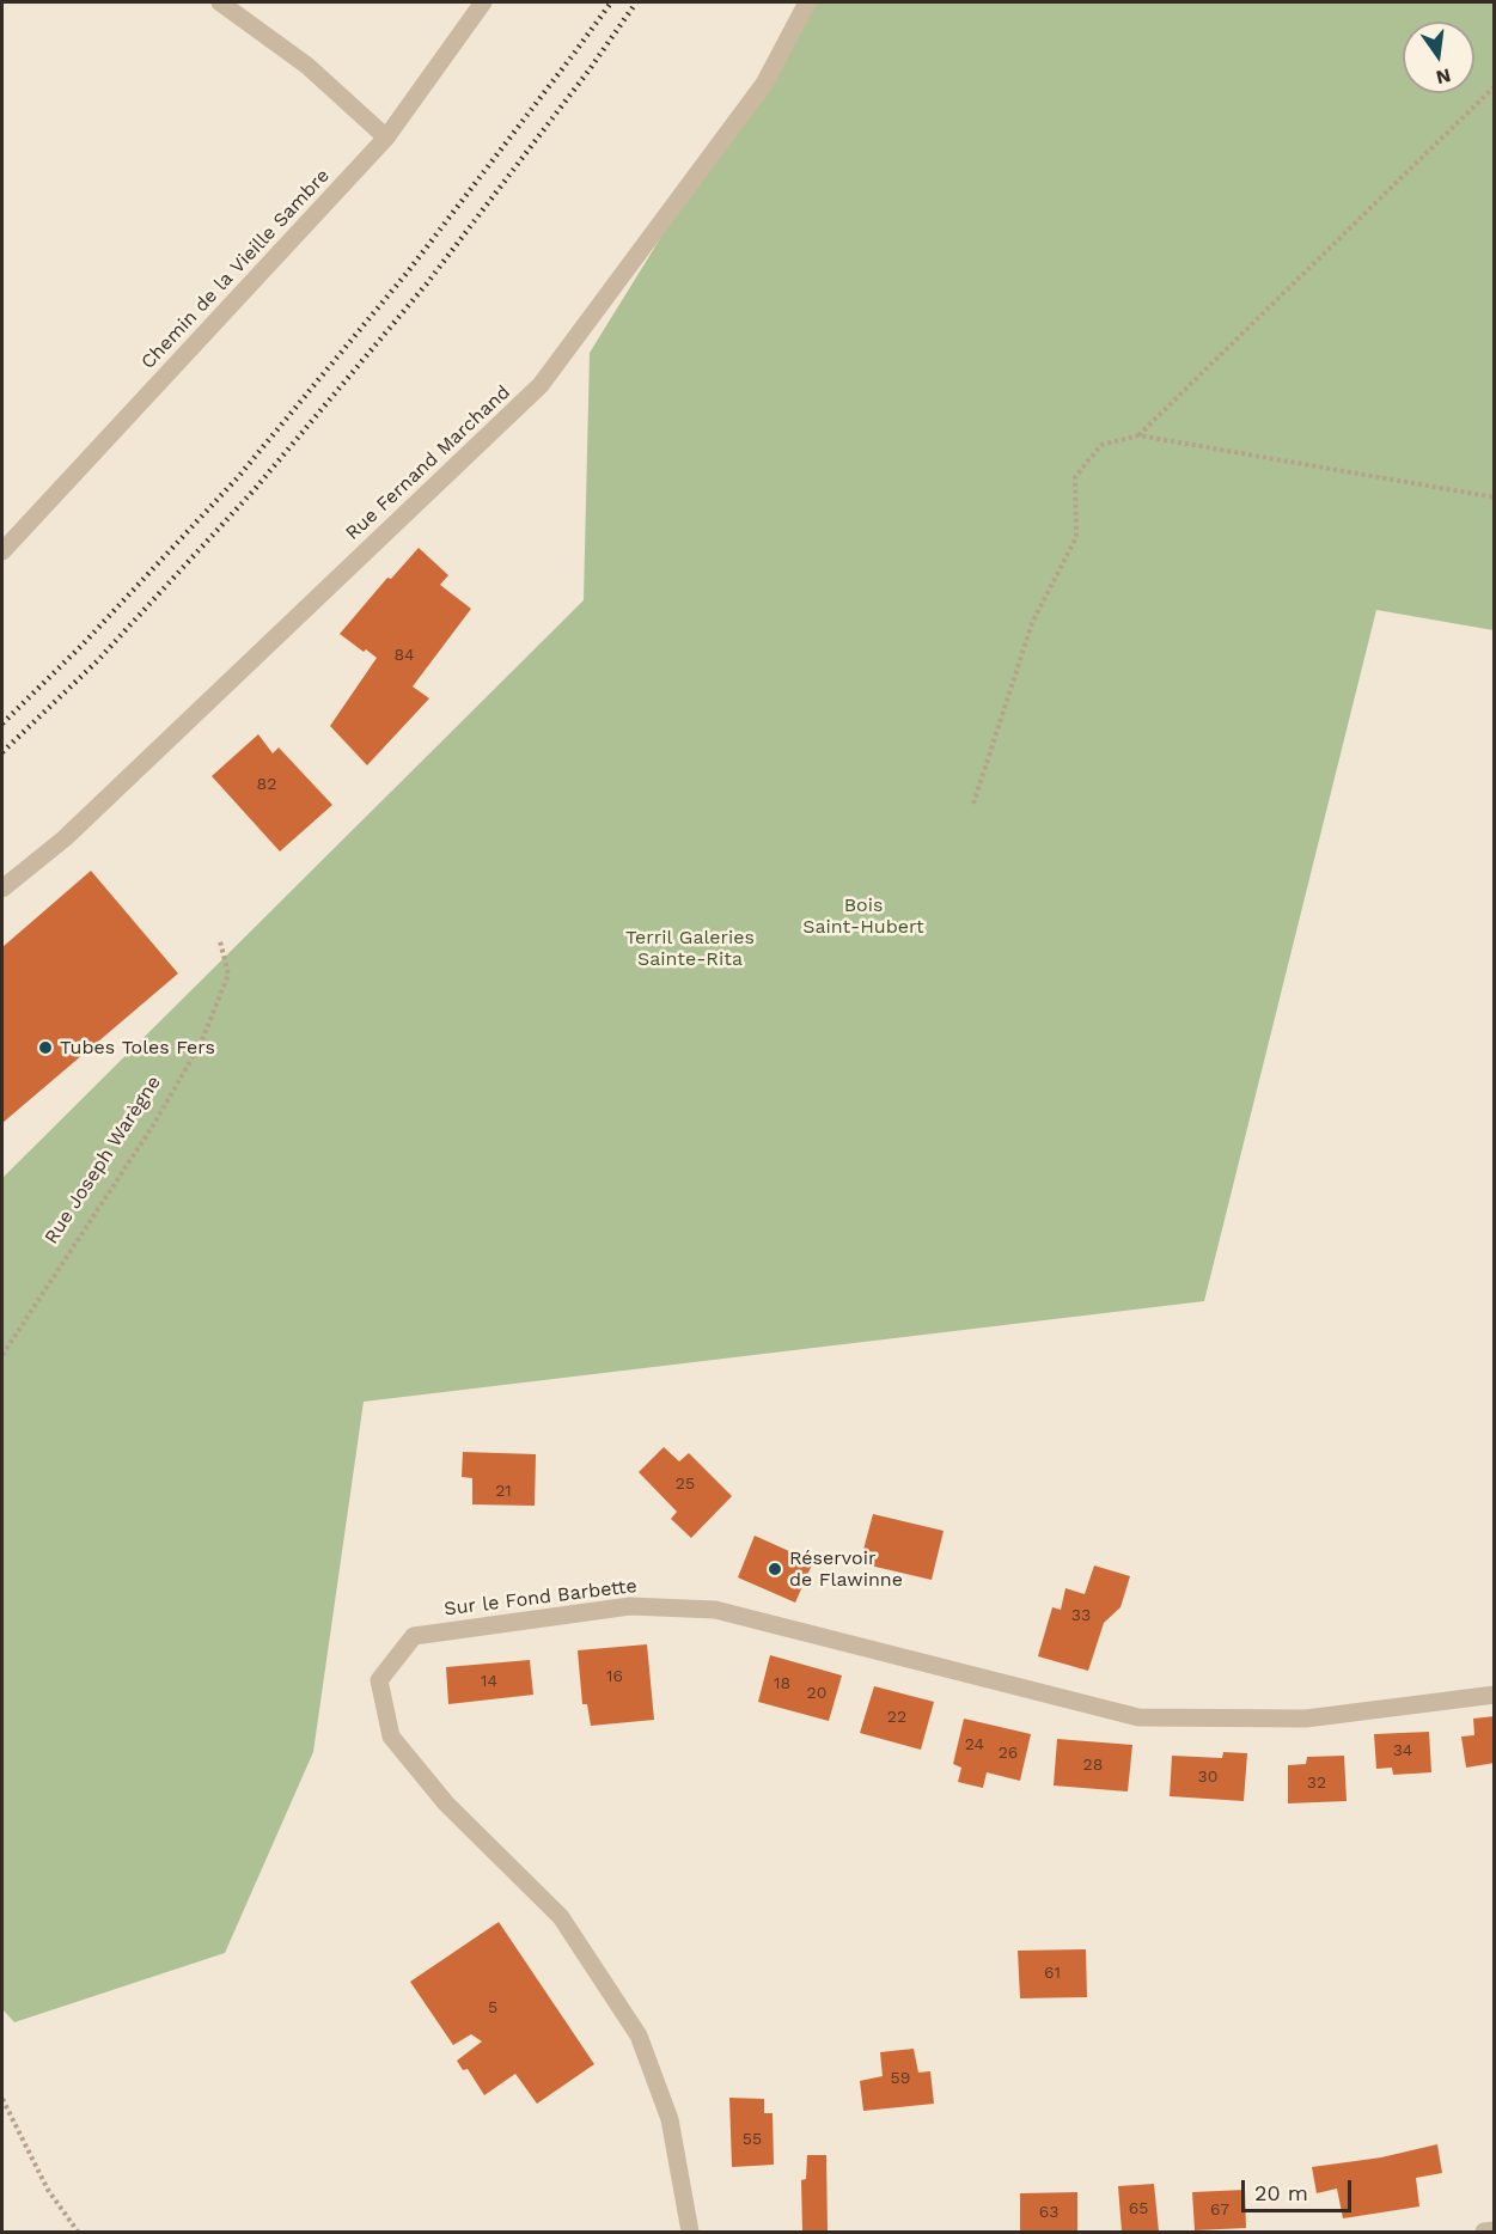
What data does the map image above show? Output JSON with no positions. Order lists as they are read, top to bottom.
{
  "streets": {
    "street": ["Chemin de la Vieille Sambre", "Rue Fernand Marchand", "Sur le Fond Barbette"],
    "path": ["Rue Joseph Warègne"]
  },
  "parks": ["Bois Saint-Hubert", "Terril Galeries Sainte-Rita"],
  "places": ["Tubes Toles Fers", "Réservoir de Flawinne"],
  "house_numbers": [
    "84",
    "82",
    "25",
    "21",
    "33",
    "16",
    "14",
    "18",
    "20",
    "22",
    "24",
    "34",
    "26",
    "28",
    "30",
    "32",
    "61",
    "5",
    "59",
    "55",
    "65",
    "67",
    "63"
  ],
  "scale_bar": "20 m",
  "north": "bottom"
}
